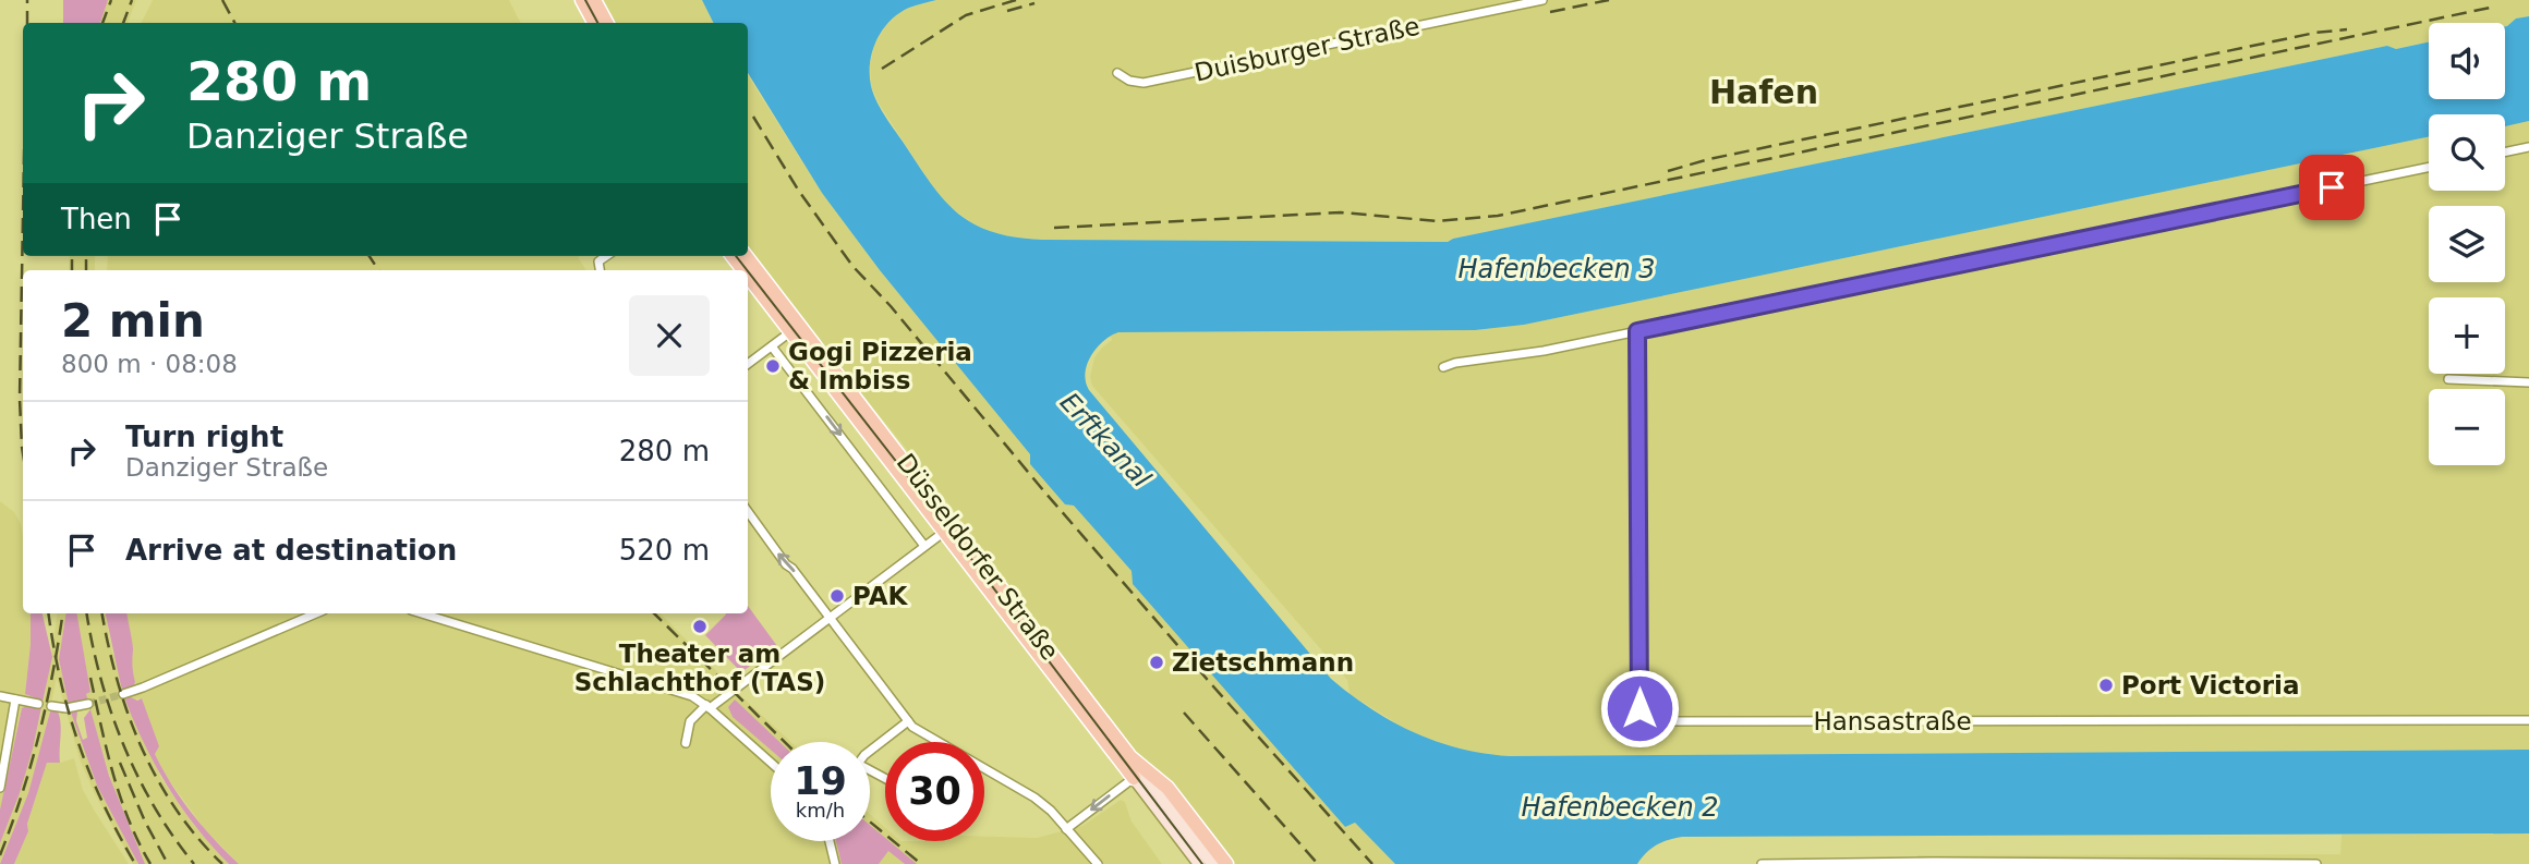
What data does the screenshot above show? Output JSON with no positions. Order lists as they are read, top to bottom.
{
  "streets": {
    "main road": ["Düsseldorfer Straße"],
    "street": ["Duisburger Straße", "Hansastraße"]
  },
  "districts": ["Hafen"],
  "water": ["Hafenbecken 3", "Erftkanal", "Hafenbecken 2"],
  "places": [
    "Gogi Pizzeria & Imbiss",
    "PAK",
    "Theater am Schlachthof (TAS)",
    "Zietschmann",
    "Port Victoria"
  ],
  "page": {
    "map_buttons": ["+", "−"],
    "turn": ["280 m", "Danziger Straße"],
    "then": "Then",
    "heading": ["2 min", "800 m · 08:08"],
    "list": [
      {
        "name": "Turn right",
        "note": "Danziger Straße",
        "value": "280 m"
      },
      {
        "name": "Arrive at destination",
        "value": "520 m"
      }
    ],
    "speed": "19 km/h",
    "limit": "30"
  }
}
